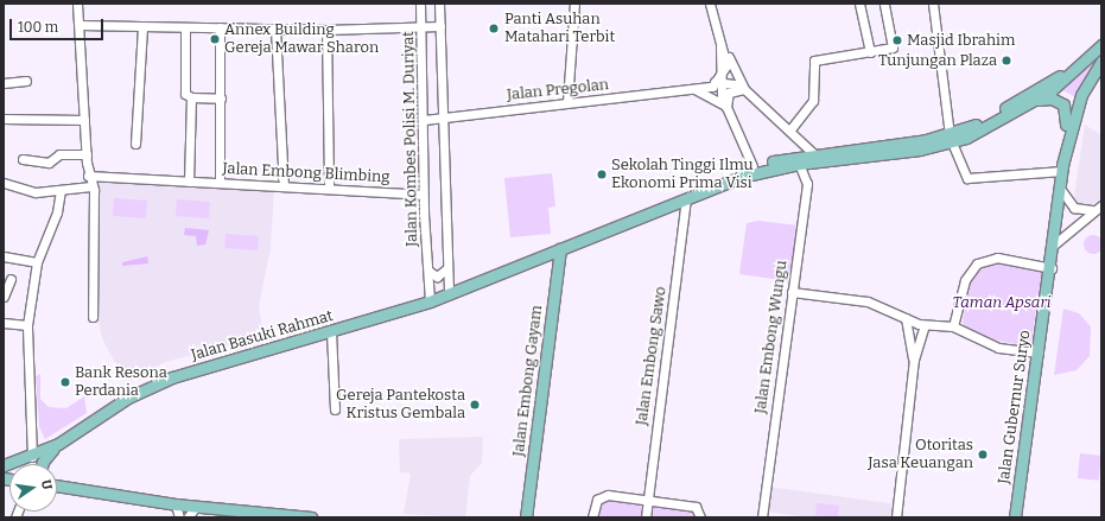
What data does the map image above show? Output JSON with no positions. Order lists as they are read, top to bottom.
{
  "streets": {
    "main road": ["Jalan Basuki Rahmat", "Jalan Embong Gayam", "Jalan Gubernur Suryo"],
    "street": [
      "Jalan Pregolan",
      "Jalan Kombes Polisi M. Duriyat",
      "Jalan Embong Blimbing",
      "Jalan Embong Wungu",
      "Jalan Embong Sawo"
    ]
  },
  "crossings": [
    ["Jalan Pregolan", "Jalan Kombes Polisi M. Duriyat"],
    ["Jalan Kombes Polisi M. Duriyat", "Jalan Embong Blimbing"],
    ["Jalan Kombes Polisi M. Duriyat", "Jalan Basuki Rahmat"]
  ],
  "parks": ["Taman Apsari"],
  "places": [
    "Panti Asuhan Matahari Terbit",
    "Annex Building Gereja Mawar Sharon",
    "Masjid Ibrahim",
    "Tunjungan Plaza",
    "Sekolah Tinggi Ilmu Ekonomi Prima Visi",
    "Bank Resona Perdania",
    "Gereja Pantekosta Kristus Gembala",
    "Otoritas Jasa Keuangan"
  ],
  "scale_bar": "100 m",
  "north": "right"
}
